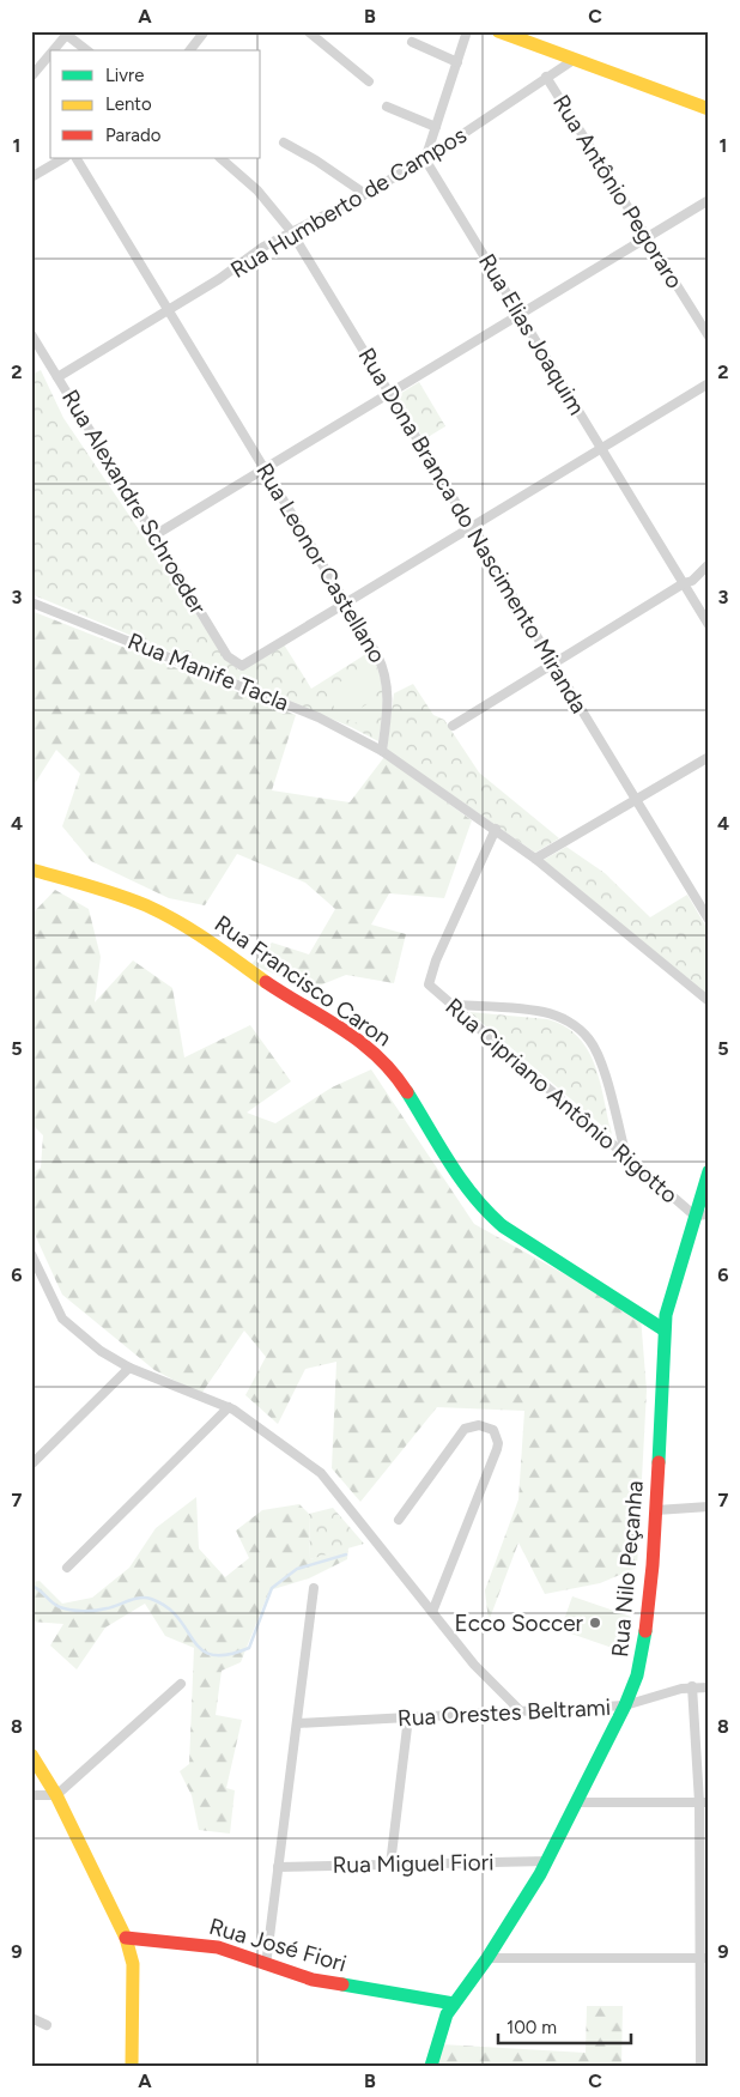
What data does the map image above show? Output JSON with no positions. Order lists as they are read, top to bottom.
{
  "streets": {
    "street": [
      "Rua Antônio Pegoraro",
      "Rua Humberto de Campos",
      "Rua Elias Joaquim",
      "Rua Alexandre Schroeder",
      "Rua Dona Branca do Nascimento Miranda",
      "Rua Leonor Castellano",
      "Rua Manife Tacla",
      "Rua Francisco Caron",
      "Rua Cipriano Antônio Rigotto",
      "Rua Nilo Peçanha",
      "Rua Orestes Beltrami",
      "Rua Miguel Fiori",
      "Rua José Fiori"
    ]
  },
  "crossings": [
    ["Rua Antônio Pegoraro", "Rua Humberto de Campos"],
    ["Rua Humberto de Campos", "Rua Elias Joaquim"],
    ["Rua Humberto de Campos", "Rua Alexandre Schroeder"],
    ["Rua Humberto de Campos", "Rua Dona Branca do Nascimento Miranda"],
    ["Rua Humberto de Campos", "Rua Leonor Castellano"],
    ["Rua Alexandre Schroeder", "Rua Leonor Castellano"],
    ["Rua Leonor Castellano", "Rua Manife Tacla"],
    ["Rua Francisco Caron", "Rua Nilo Peçanha"],
    ["Rua Cipriano Antônio Rigotto", "Rua Nilo Peçanha"],
    ["Rua Nilo Peçanha", "Rua Orestes Beltrami"],
    ["Rua Nilo Peçanha", "Rua Miguel Fiori"],
    ["Rua Nilo Peçanha", "Rua José Fiori"]
  ],
  "places": ["Ecco Soccer"],
  "legend": ["Livre", "Lento", "Parado"],
  "scale_bar": "100 m",
  "grid": {
    "columns": ["A", "B", "C"],
    "rows": [
      "1",
      "2",
      "3",
      "4",
      "5",
      "6",
      "7",
      "8",
      "9"
    ]
  }
}
